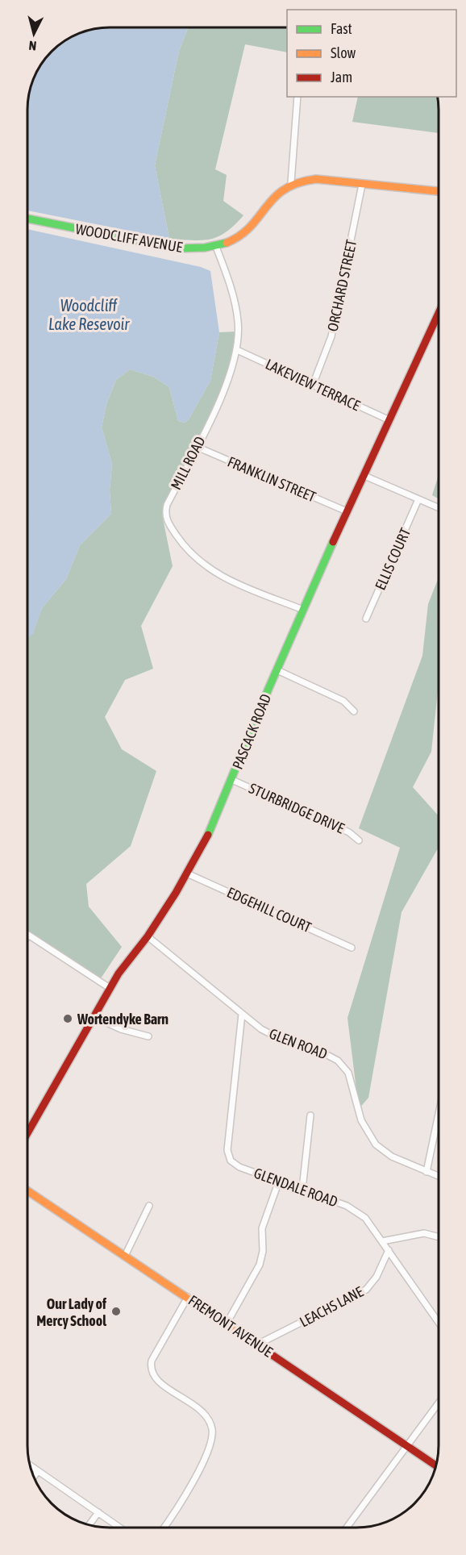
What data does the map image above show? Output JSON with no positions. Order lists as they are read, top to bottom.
{
  "streets": {
    "street": [
      "WOODCLIFF AVENUE",
      "ORCHARD STREET",
      "LAKEVIEW TERRACE",
      "MILL ROAD",
      "FRANKLIN STREET",
      "ELLIS COURT",
      "PASCACK ROAD",
      "STURBRIDGE DRIVE",
      "EDGEHILL COURT",
      "GLEN ROAD",
      "GLENDALE ROAD",
      "LEACHS LANE",
      "FREMONT AVENUE"
    ]
  },
  "crossings": [
    ["WOODCLIFF AVENUE", "MILL ROAD"],
    ["ORCHARD STREET", "LAKEVIEW TERRACE"],
    ["LAKEVIEW TERRACE", "MILL ROAD"],
    ["LAKEVIEW TERRACE", "PASCACK ROAD"],
    ["MILL ROAD", "FRANKLIN STREET"],
    ["MILL ROAD", "PASCACK ROAD"],
    ["FRANKLIN STREET", "PASCACK ROAD"],
    ["PASCACK ROAD", "STURBRIDGE DRIVE"],
    ["PASCACK ROAD", "EDGEHILL COURT"],
    ["PASCACK ROAD", "GLEN ROAD"],
    ["GLEN ROAD", "GLENDALE ROAD"],
    ["GLENDALE ROAD", "LEACHS LANE"],
    ["LEACHS LANE", "FREMONT AVENUE"]
  ],
  "water": ["Woodcliff Lake Resevoir"],
  "places": ["Wortendyke Barn", "Our Lady of Mercy School"],
  "legend": ["Fast", "Slow", "Jam"],
  "north": "bottom"
}
